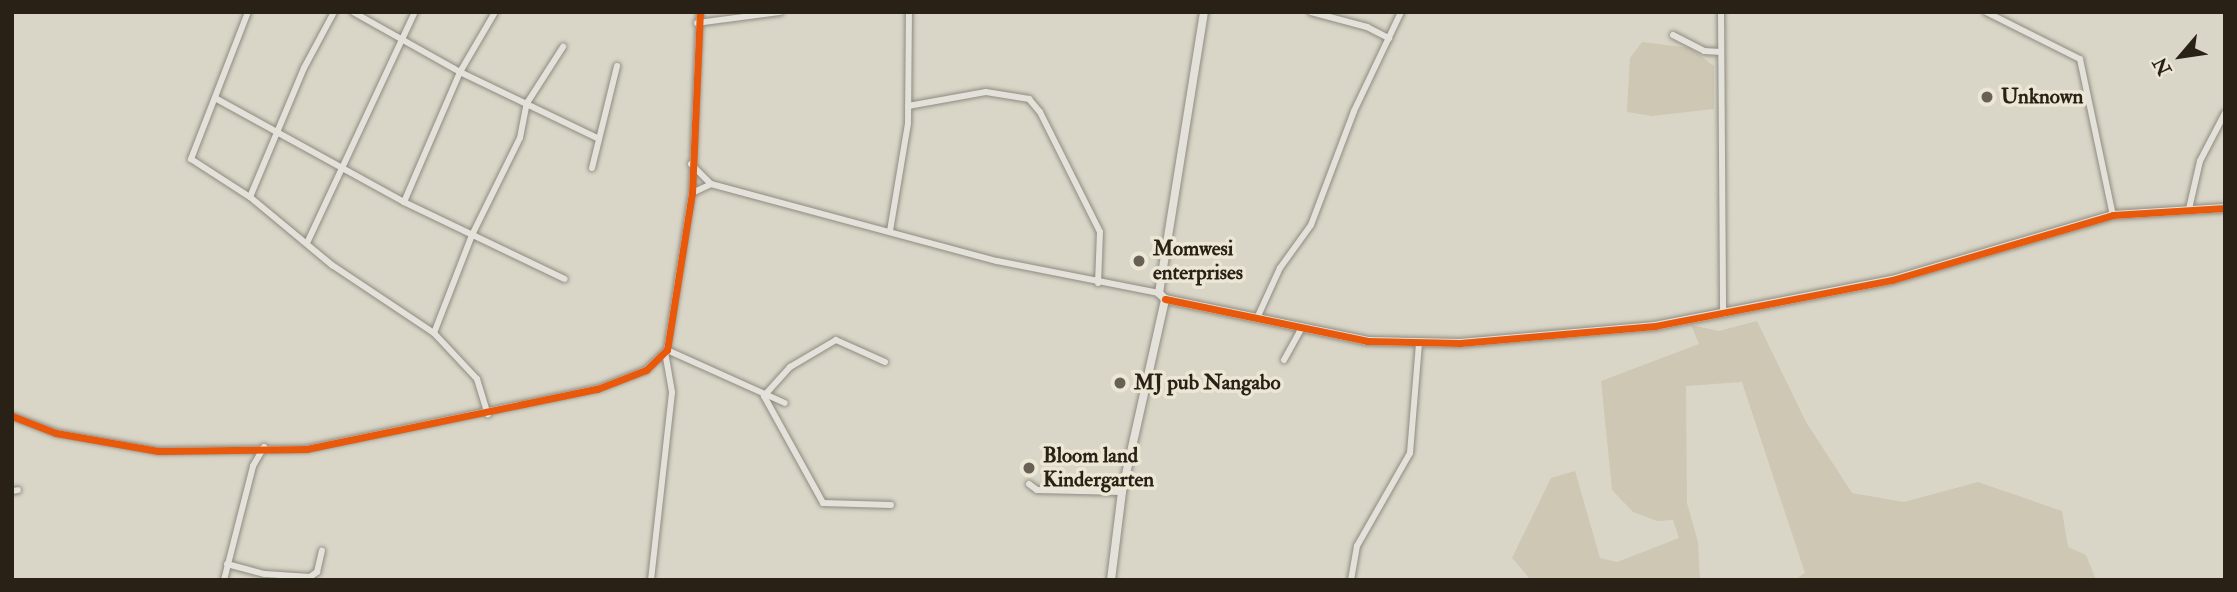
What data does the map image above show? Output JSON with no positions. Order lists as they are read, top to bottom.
{
  "places": [
    "Unknown",
    "Momwesi enterprises",
    "MJ pub Nangabo",
    "Bloom land Kindergarten"
  ],
  "north": "bottom left"
}
